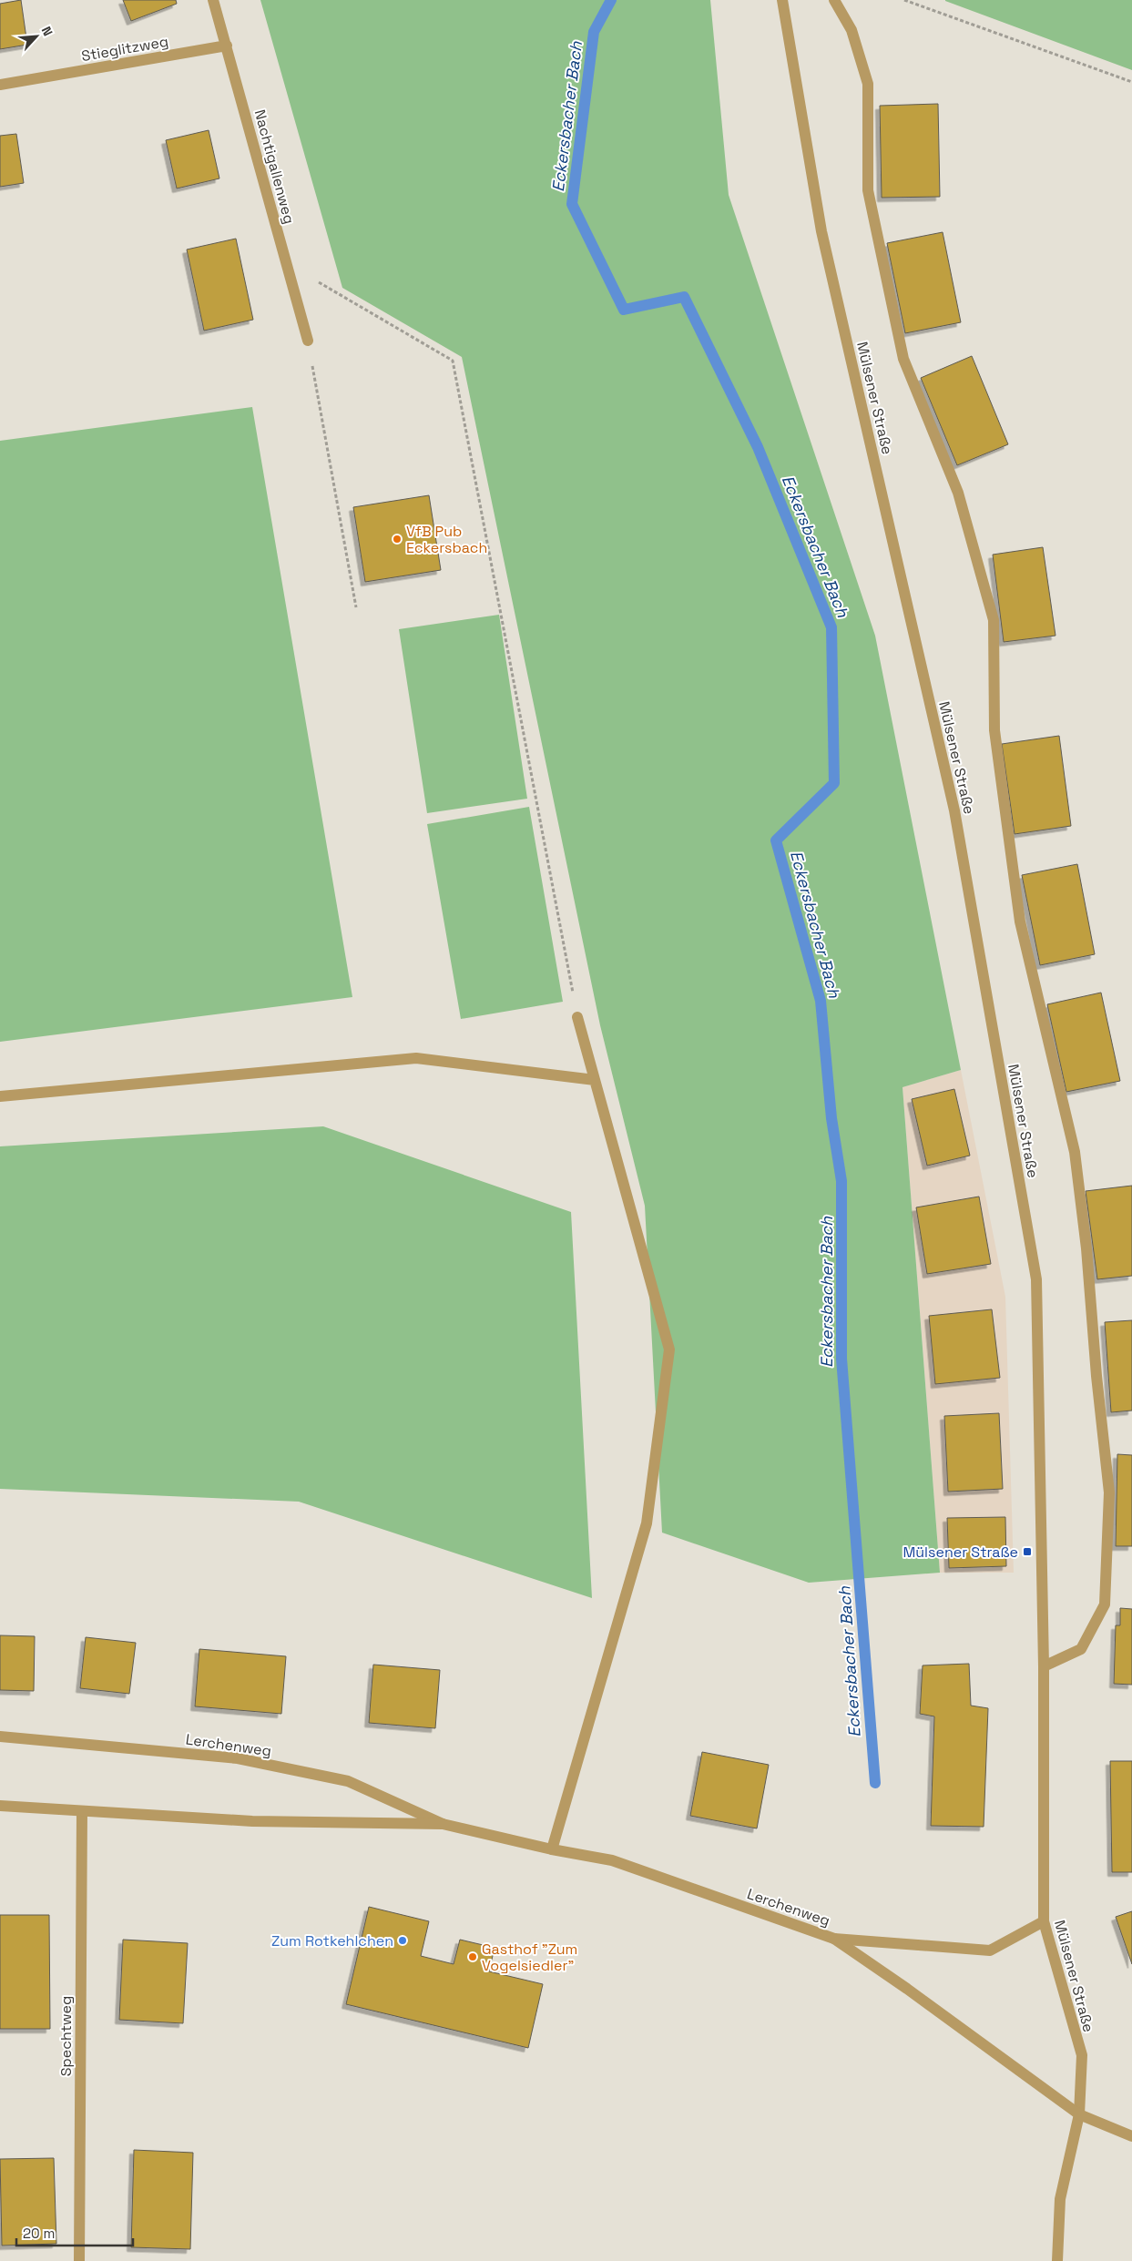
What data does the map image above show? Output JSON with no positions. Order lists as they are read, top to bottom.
{
  "streets": {
    "street": [
      "Stieglitzweg",
      "Nachtigallenweg",
      "Mülsener Straße",
      "Lerchenweg",
      "Spechtweg"
    ]
  },
  "crossings": [
    ["Stieglitzweg", "Nachtigallenweg"],
    ["Mülsener Straße", "Lerchenweg"],
    ["Lerchenweg", "Spechtweg"]
  ],
  "water": ["Eckersbacher Bach"],
  "places": {
    "other": ["VfB Pub Eckersbach", "Zum Rotkehlchen", "Gasthof \"Zum Vogelsiedler\""],
    "transit": ["Mülsener Straße"]
  },
  "scale_bar": "20 m",
  "north": "top right"
}
